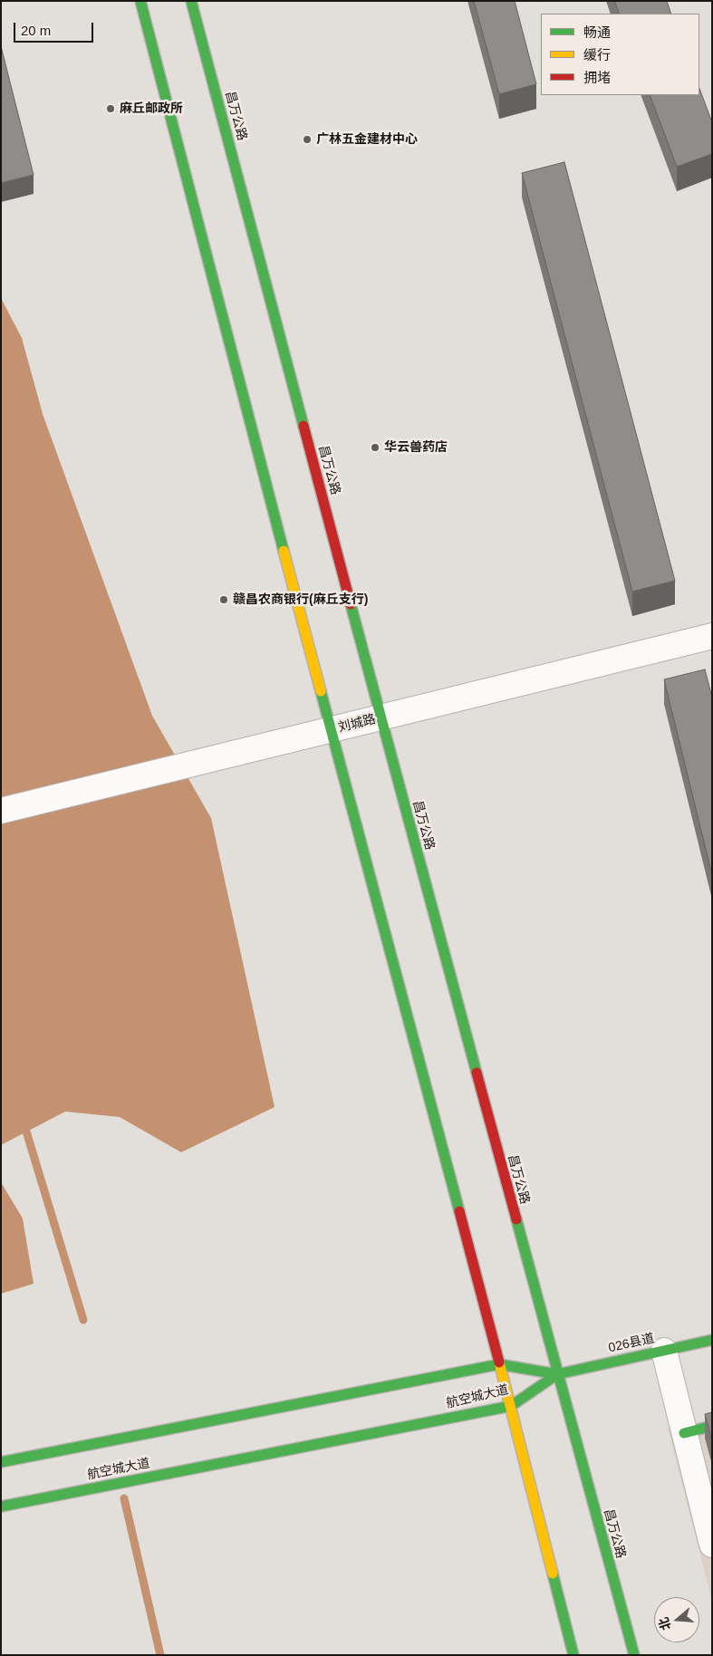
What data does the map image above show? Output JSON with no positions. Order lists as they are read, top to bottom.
{
  "streets": {
    "main road": ["昌万公路", "026县道", "航空城大道"],
    "street": ["刘城路"]
  },
  "crossings": [
    ["昌万公路", "刘城路"],
    ["昌万公路", "026县道"],
    ["昌万公路", "航空城大道"],
    ["026县道", "航空城大道"]
  ],
  "places": [
    "麻丘邮政所",
    "广林五金建材中心",
    "华云兽药店",
    "赣昌农商银行(麻丘支行)"
  ],
  "legend": ["畅通", "缓行", "拥堵"],
  "scale_bar": "20 m",
  "north": "left"
}
